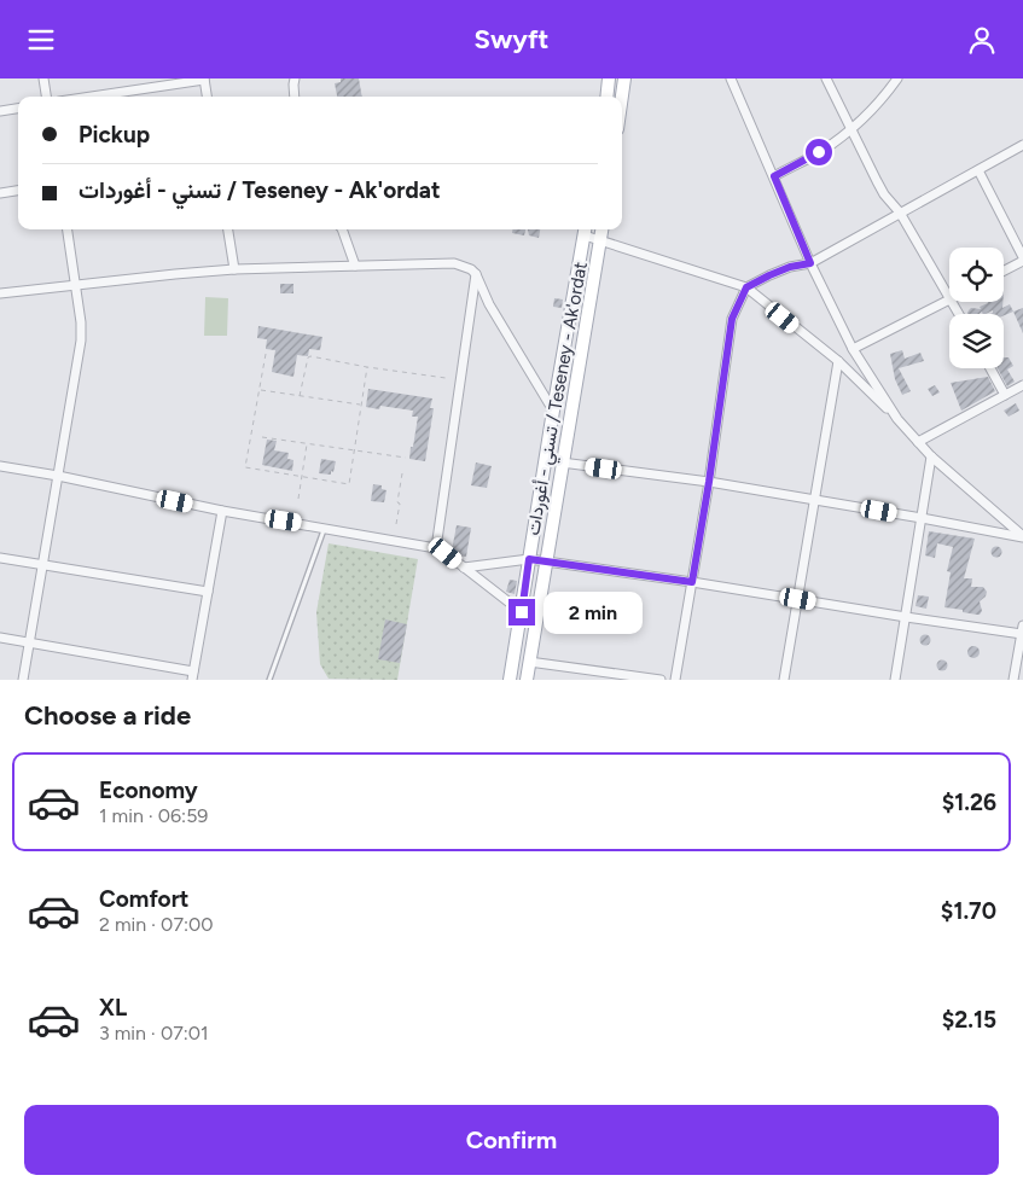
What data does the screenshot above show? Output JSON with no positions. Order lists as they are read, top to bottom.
{
  "streets": {
    "main road": ["تسني - أغوردات / Teseney - Ak'ordat"]
  },
  "page": {
    "header": "Swyft",
    "banner": ["Pickup", "تسني - أغوردات / Teseney - Ak'ordat"],
    "bubble": "2 min",
    "heading": "Choose a ride",
    "list": [
      {
        "name": "Economy",
        "note": "1 min · 06:59",
        "value": "$1.26"
      },
      {
        "name": "Comfort",
        "note": "2 min · 07:00",
        "value": "$1.70"
      },
      {
        "name": "XL",
        "note": "3 min · 07:01",
        "value": "$2.15"
      }
    ],
    "buttons": "Confirm"
  }
}
